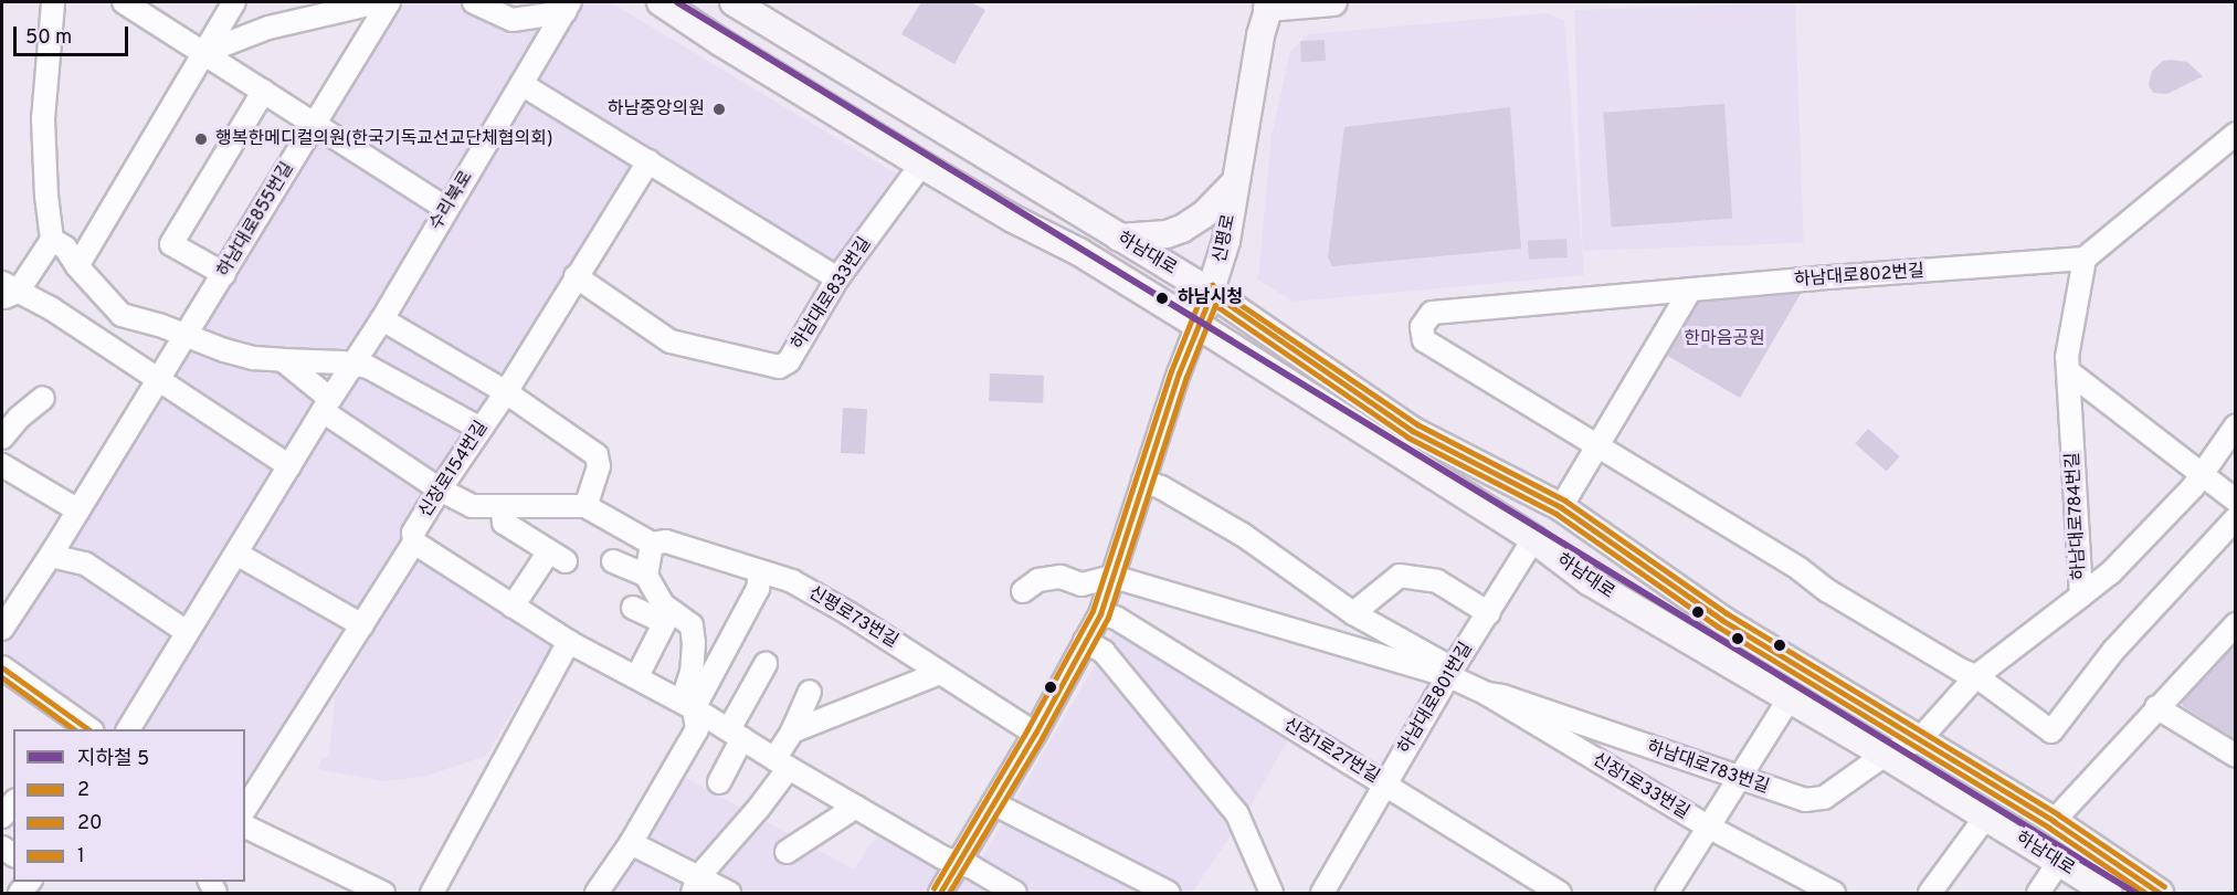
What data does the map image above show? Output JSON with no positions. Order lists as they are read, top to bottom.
{
  "streets": {
    "main road": ["신평로", "하남대로"],
    "street": [
      "수리북로",
      "하남대로855번길",
      "하남대로802번길",
      "하남대로833번길",
      "신장로154번길",
      "하남대로784번길",
      "신평로73번길",
      "하남대로801번길",
      "신장1로27번길",
      "하남대로783번길",
      "신장1로33번길"
    ]
  },
  "crossings": [
    ["신평로", "하남대로"],
    ["신평로", "신평로73번길"],
    ["신평로", "신장1로27번길"],
    ["신평로", "신장1로33번길"],
    ["하남대로", "하남대로833번길"],
    ["하남대로", "하남대로784번길"],
    ["하남대로", "하남대로801번길"],
    ["하남대로", "하남대로783번길"],
    ["하남대로802번길", "하남대로784번길"],
    ["하남대로833번길", "신장로154번길"],
    ["하남대로784번길", "하남대로783번길"],
    ["하남대로801번길", "신장1로27번길"],
    ["하남대로801번길", "신장1로33번길"],
    ["하남대로783번길", "신장1로33번길"]
  ],
  "parks": ["한마음공원"],
  "places": ["하남중앙의원", "행복한메디컬의원(한국기독교선교단체협의회)", "하남시청"],
  "lines": [
    "metro line 5",
    "transit line 1",
    "transit line 2",
    "transit line 20"
  ],
  "legend": [
    "지하철 5",
    "2",
    "20",
    "1"
  ],
  "scale_bar": "50 m"
}
